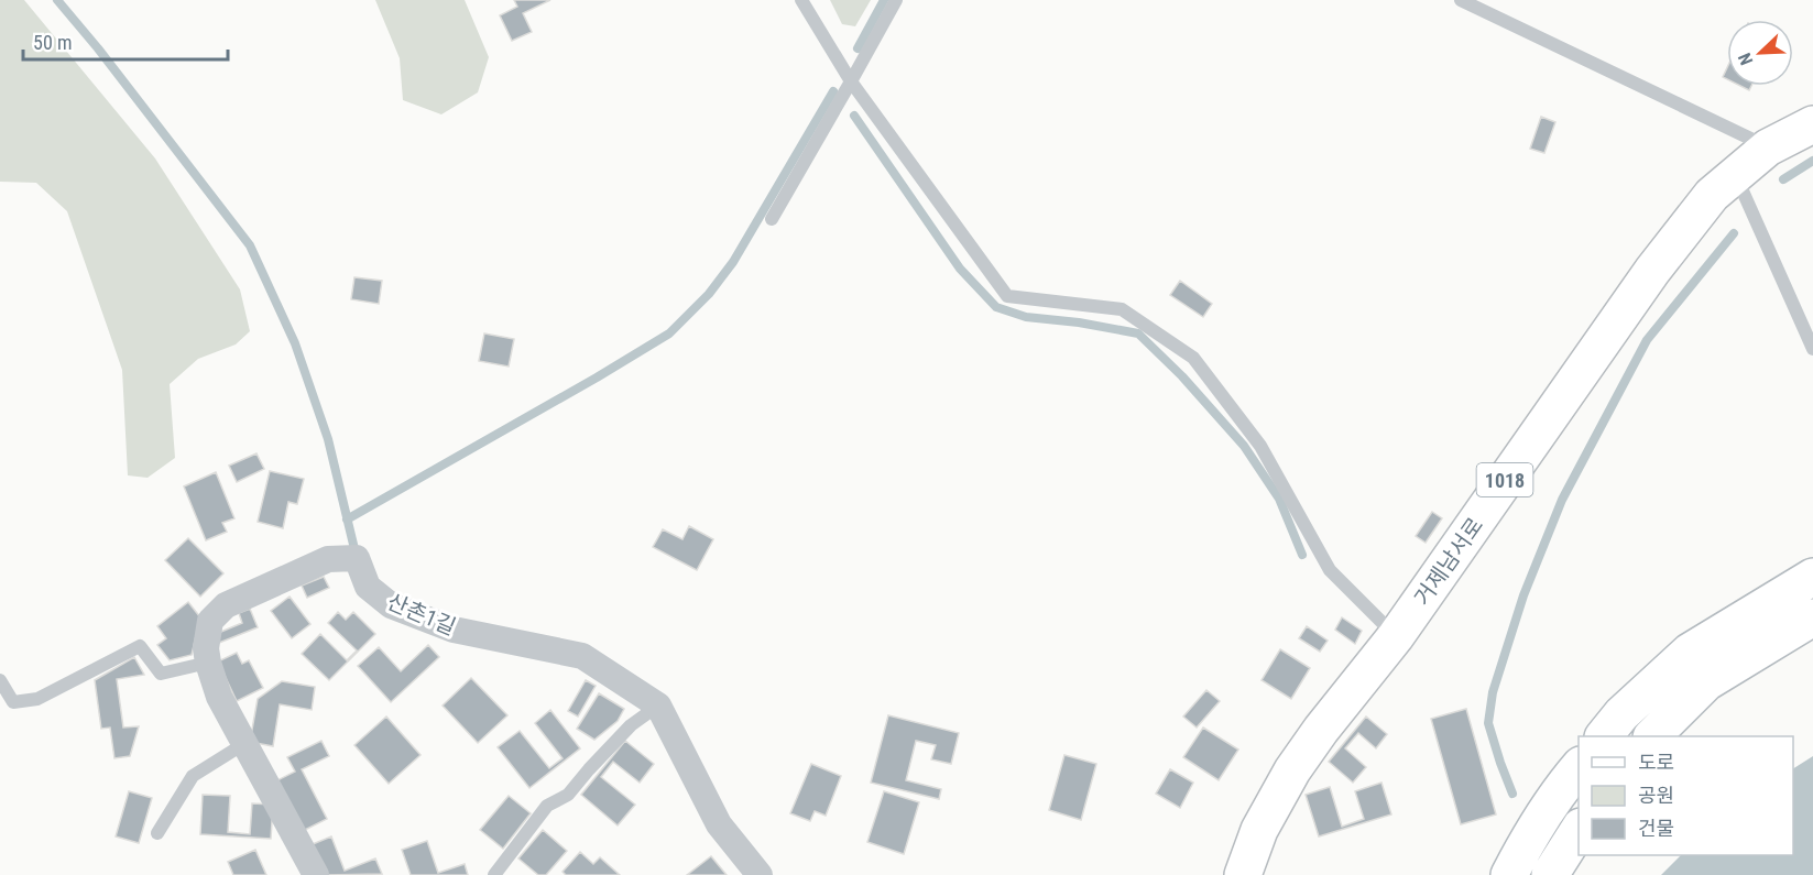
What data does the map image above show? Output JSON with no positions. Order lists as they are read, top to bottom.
{
  "streets": {
    "main road": ["1018", "거제남서로"],
    "street": ["산촌1길"]
  },
  "legend": ["도로", "공원", "건물"],
  "scale_bar": "50 m",
  "north": "bottom left"
}
